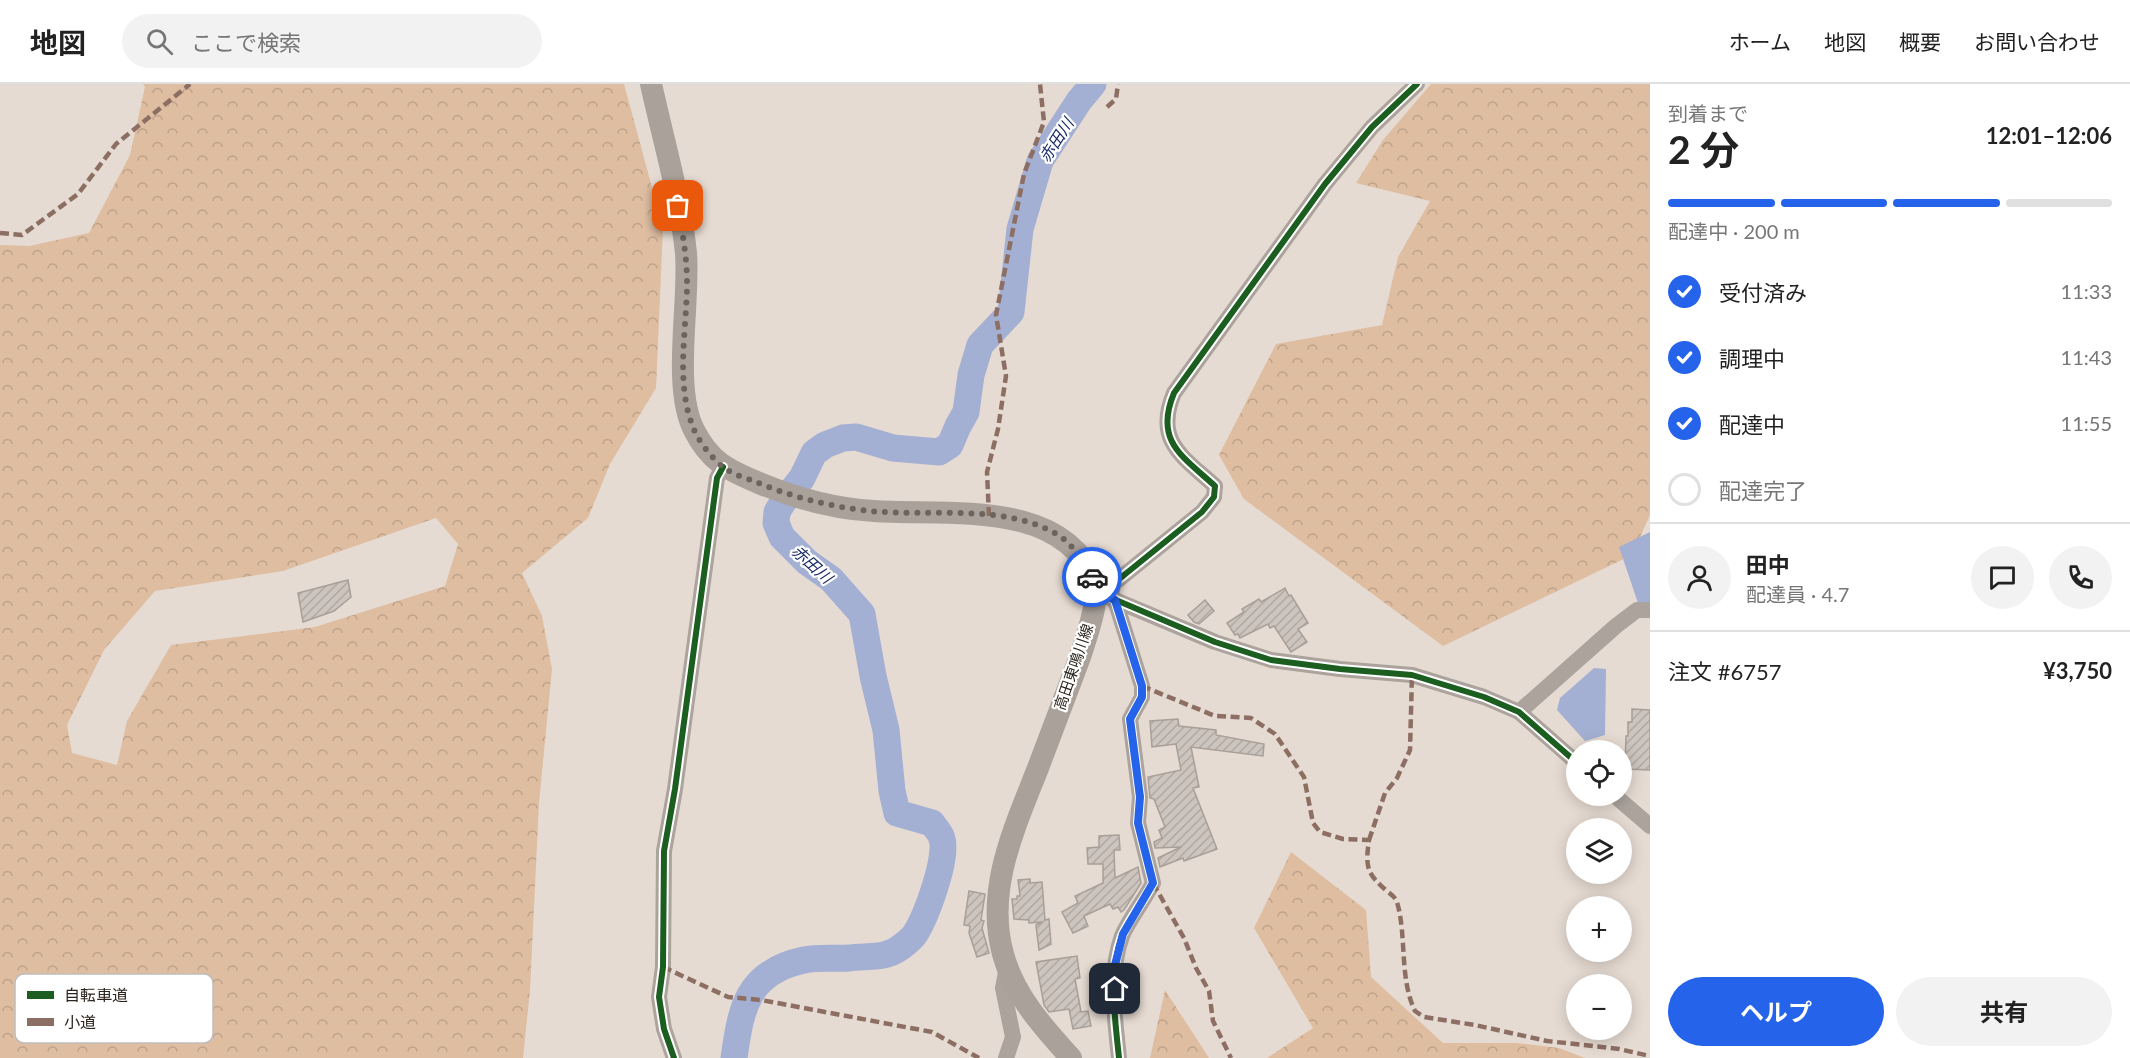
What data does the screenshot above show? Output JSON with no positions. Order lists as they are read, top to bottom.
{
  "streets": {
    "main road": ["高田東鳴川線"]
  },
  "water": ["赤田川"],
  "legend": ["自転車道", "小道"],
  "page": {
    "header": "地図",
    "search": "ここで検索",
    "nav": [
      "ホーム",
      "地図",
      "概要",
      "お問い合わせ"
    ],
    "heading": ["2 分", "到着まで", "12:01–12:06"],
    "panel": [
      "田中",
      "配達員 · 4.7",
      "注文 #6757",
      "¥3,750"
    ],
    "bar": "配達中 · 200 m",
    "list": [
      ["受付済み", "11:33"],
      ["調理中", "11:43"],
      ["配達中", "11:55"],
      "配達完了"
    ],
    "map_buttons": ["+", "−"],
    "buttons": ["ヘルプ", "共有"]
  }
}
